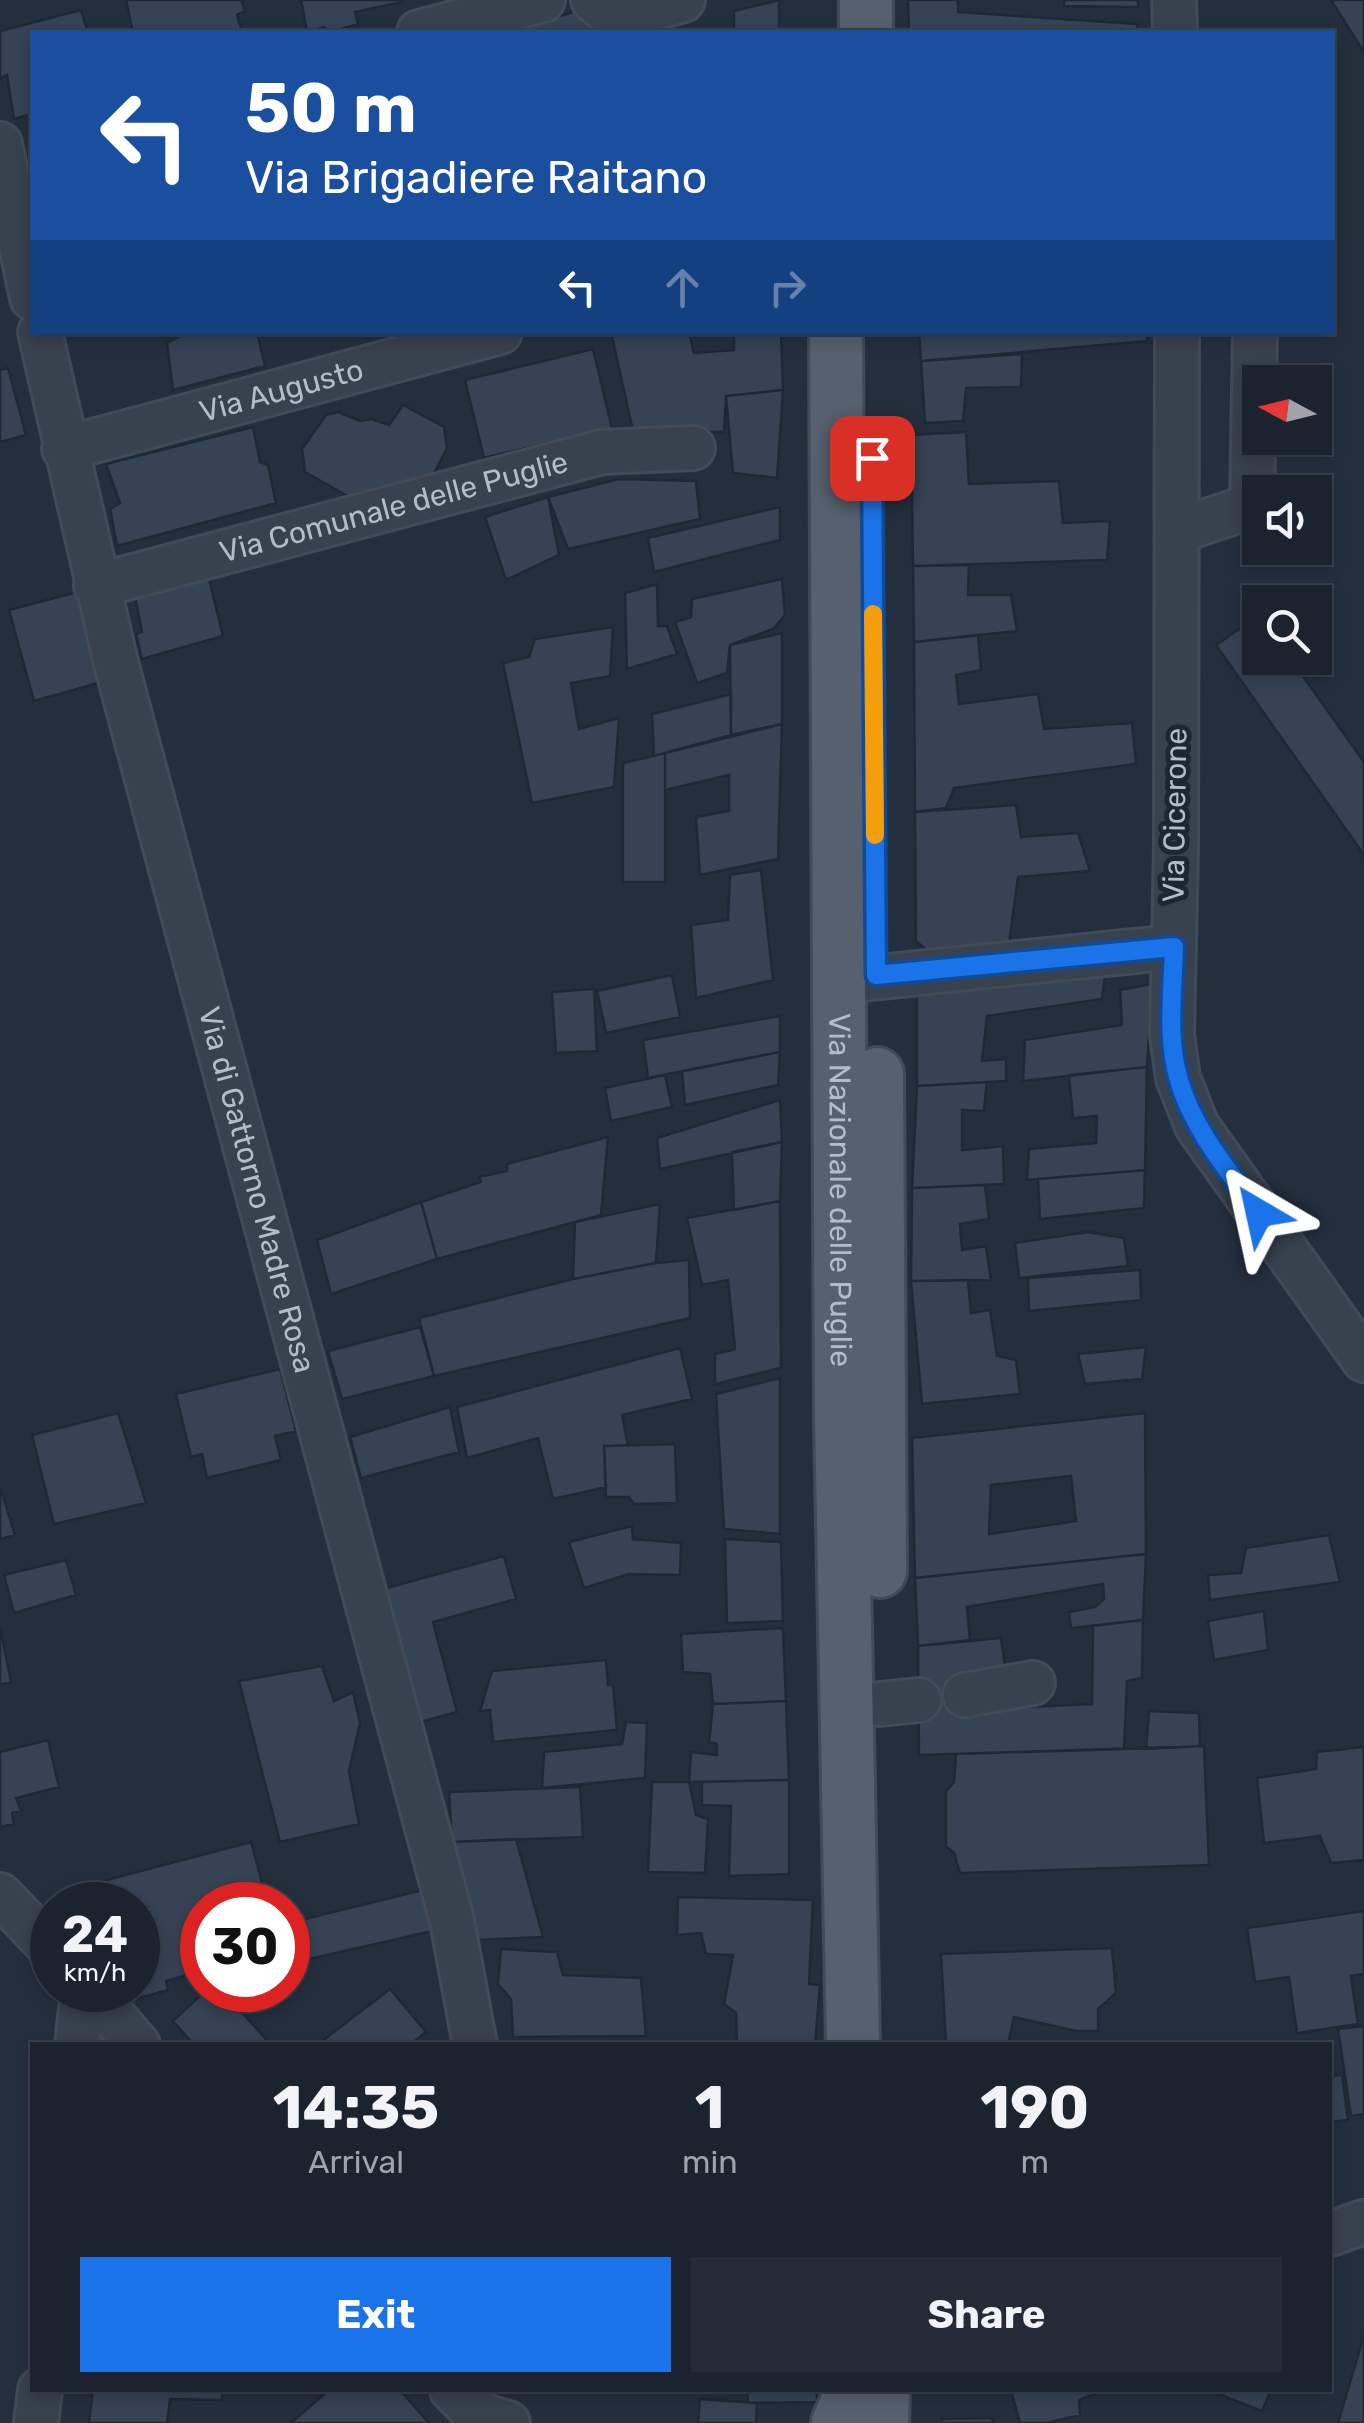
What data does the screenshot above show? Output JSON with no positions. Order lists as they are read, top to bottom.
{
  "streets": {
    "main road": ["Via Nazionale delle Puglie"],
    "street": [
      "Via Augusto",
      "Via Comunale delle Puglie",
      "Via Cicerone",
      "Via di Gattorno Madre Rosa"
    ]
  },
  "crossings": [
    ["Via Augusto", "Via di Gattorno Madre Rosa"],
    ["Via Comunale delle Puglie", "Via di Gattorno Madre Rosa"]
  ],
  "north": "left",
  "page": {
    "turn": ["50 m", "Via Brigadiere Raitano"],
    "speed": "24 km/h",
    "limit": "30",
    "eta": [
      "14:35",
      "Arrival",
      "1",
      "min",
      "190",
      "m"
    ],
    "buttons": ["Exit", "Share"]
  }
}
